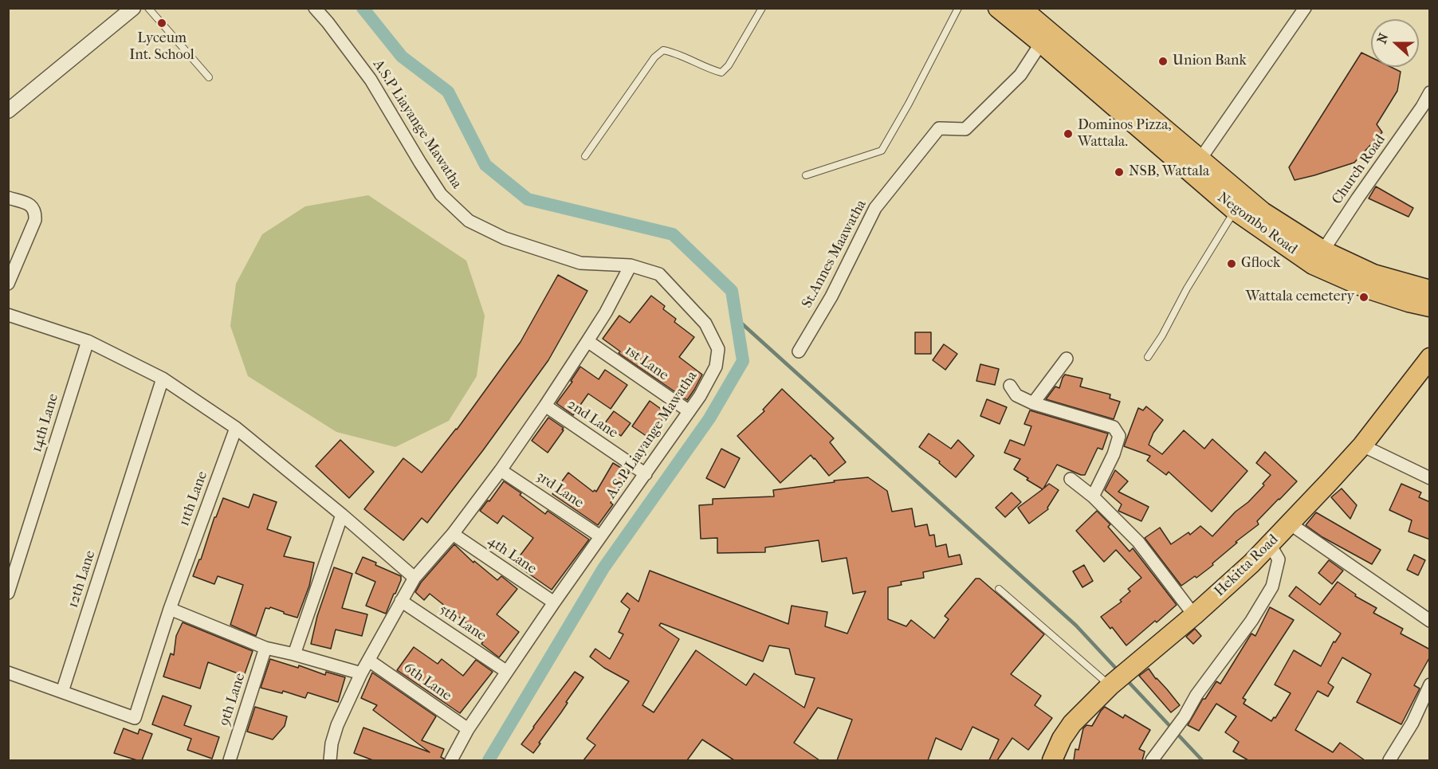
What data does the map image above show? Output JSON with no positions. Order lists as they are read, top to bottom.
{
  "streets": {
    "main road": ["Negombo Road", "Hekitta Road"],
    "street": [
      "A.S.P Liayange Mawatha",
      "Church Road",
      "St.Annes Maawatha",
      "1st Lane",
      "2nd Lane",
      "14th Lane",
      "3rd Lane",
      "11th Lane",
      "4th Lane",
      "12th Lane",
      "5th Lane",
      "6th Lane",
      "9th Lane"
    ]
  },
  "crossings": [
    ["A.S.P Liayange Mawatha", "1st Lane"],
    ["A.S.P Liayange Mawatha", "2nd Lane"],
    ["A.S.P Liayange Mawatha", "3rd Lane"],
    ["A.S.P Liayange Mawatha", "4th Lane"],
    ["A.S.P Liayange Mawatha", "5th Lane"],
    ["A.S.P Liayange Mawatha", "6th Lane"],
    ["Church Road", "Negombo Road"],
    ["Negombo Road", "St.Annes Maawatha"]
  ],
  "places": [
    "Lyceum Int. School",
    "Union Bank",
    "Dominos Pizza, Wattala.",
    "NSB, Wattala",
    "Gflock",
    "Wattala cemetery"
  ],
  "north": "left"
}
